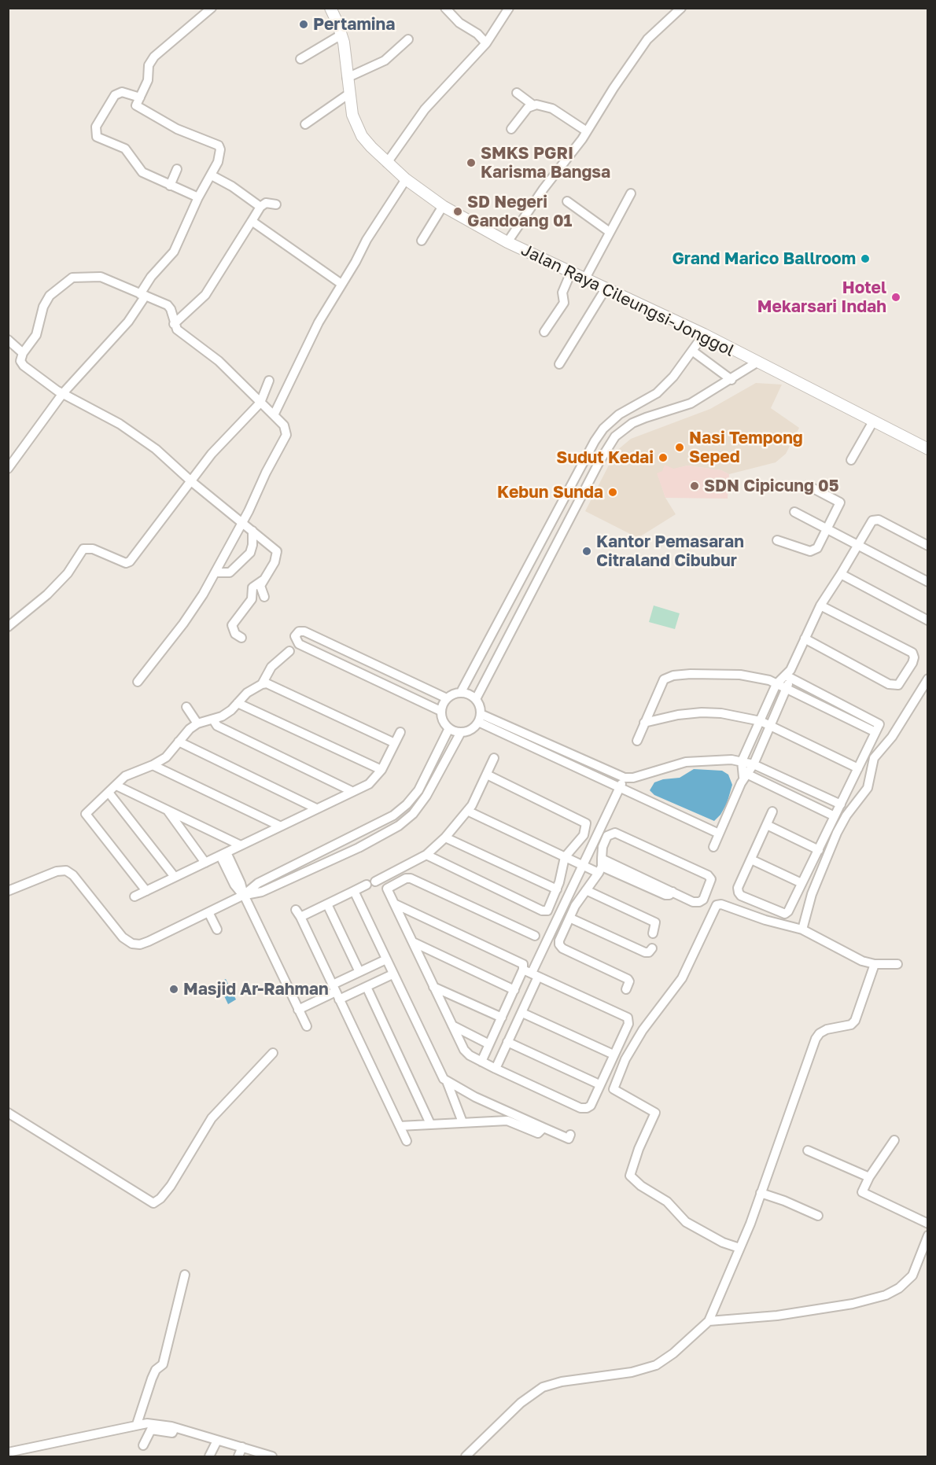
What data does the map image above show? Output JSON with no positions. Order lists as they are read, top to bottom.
{
  "streets": {
    "main road": ["Jalan Raya Cileungsi-Jonggol"]
  },
  "places": [
    "Pertamina",
    "SMKS PGRI Karisma Bangsa",
    "SD Negeri Gandoang 01",
    "Grand Marico Ballroom",
    "Hotel Mekarsari Indah",
    "Nasi Tempong Seped",
    "Sudut Kedai",
    "SDN Cipicung 05",
    "Kebun Sunda",
    "Kantor Pemasaran Citraland Cibubur",
    "Masjid Ar-Rahman"
  ]
}
